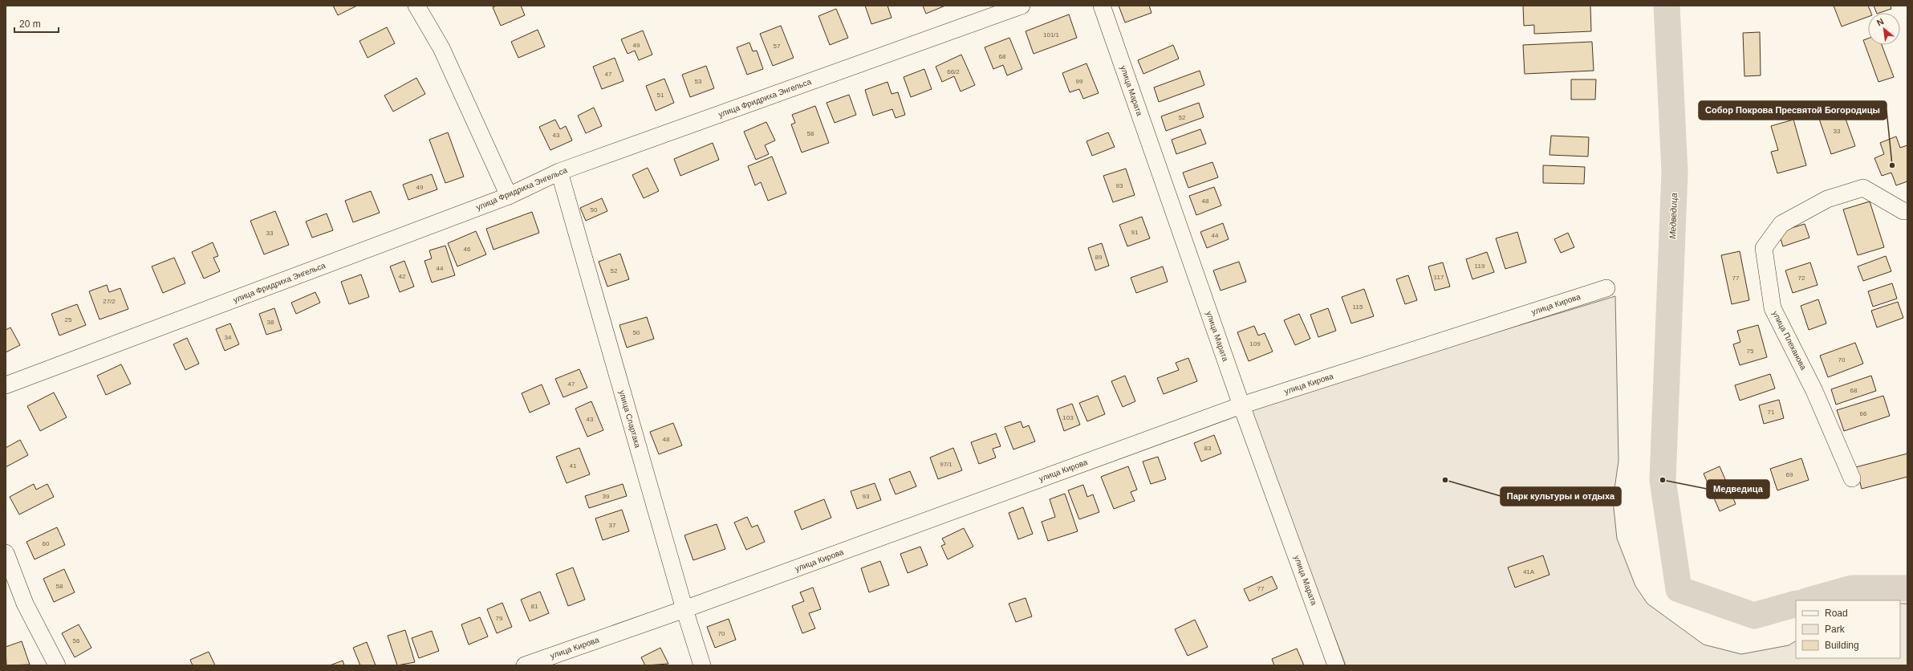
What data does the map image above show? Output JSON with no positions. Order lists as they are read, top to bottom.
{
  "streets": {
    "street": [
      "улица Марата",
      "улица Фридриха Энгельса",
      "улица Кирова",
      "улица Плеханова",
      "улица Спартака"
    ]
  },
  "crossings": [
    ["улица Марата", "улица Кирова"],
    ["улица Фридриха Энгельса", "улица Спартака"],
    ["улица Кирова", "улица Спартака"]
  ],
  "water": ["Медведица"],
  "places": ["Собор Покрова Пресвятой Богородицы", "Парк культуры и отдыха", "Медведица"],
  "house_numbers": [
    "101/1",
    "49",
    "57",
    "68",
    "66/2",
    "47",
    "53",
    "99",
    "51",
    "52",
    "33",
    "58",
    "43",
    "93",
    "49",
    "48",
    "50",
    "91",
    "33",
    "44",
    "46",
    "89",
    "119",
    "44",
    "52",
    "42",
    "117",
    "77",
    "72",
    "27/2",
    "115",
    "25",
    "38",
    "50",
    "34",
    "109",
    "75",
    "70",
    "47",
    "68",
    "71",
    "66",
    "103",
    "43",
    "48",
    "83",
    "97/1",
    "41",
    "69",
    "39",
    "93",
    "37",
    "60",
    "41А",
    "58",
    "77",
    "81",
    "79",
    "70",
    "56"
  ],
  "legend": ["Road", "Park", "Building"],
  "scale_bar": "20 m",
  "north": "top left"
}
